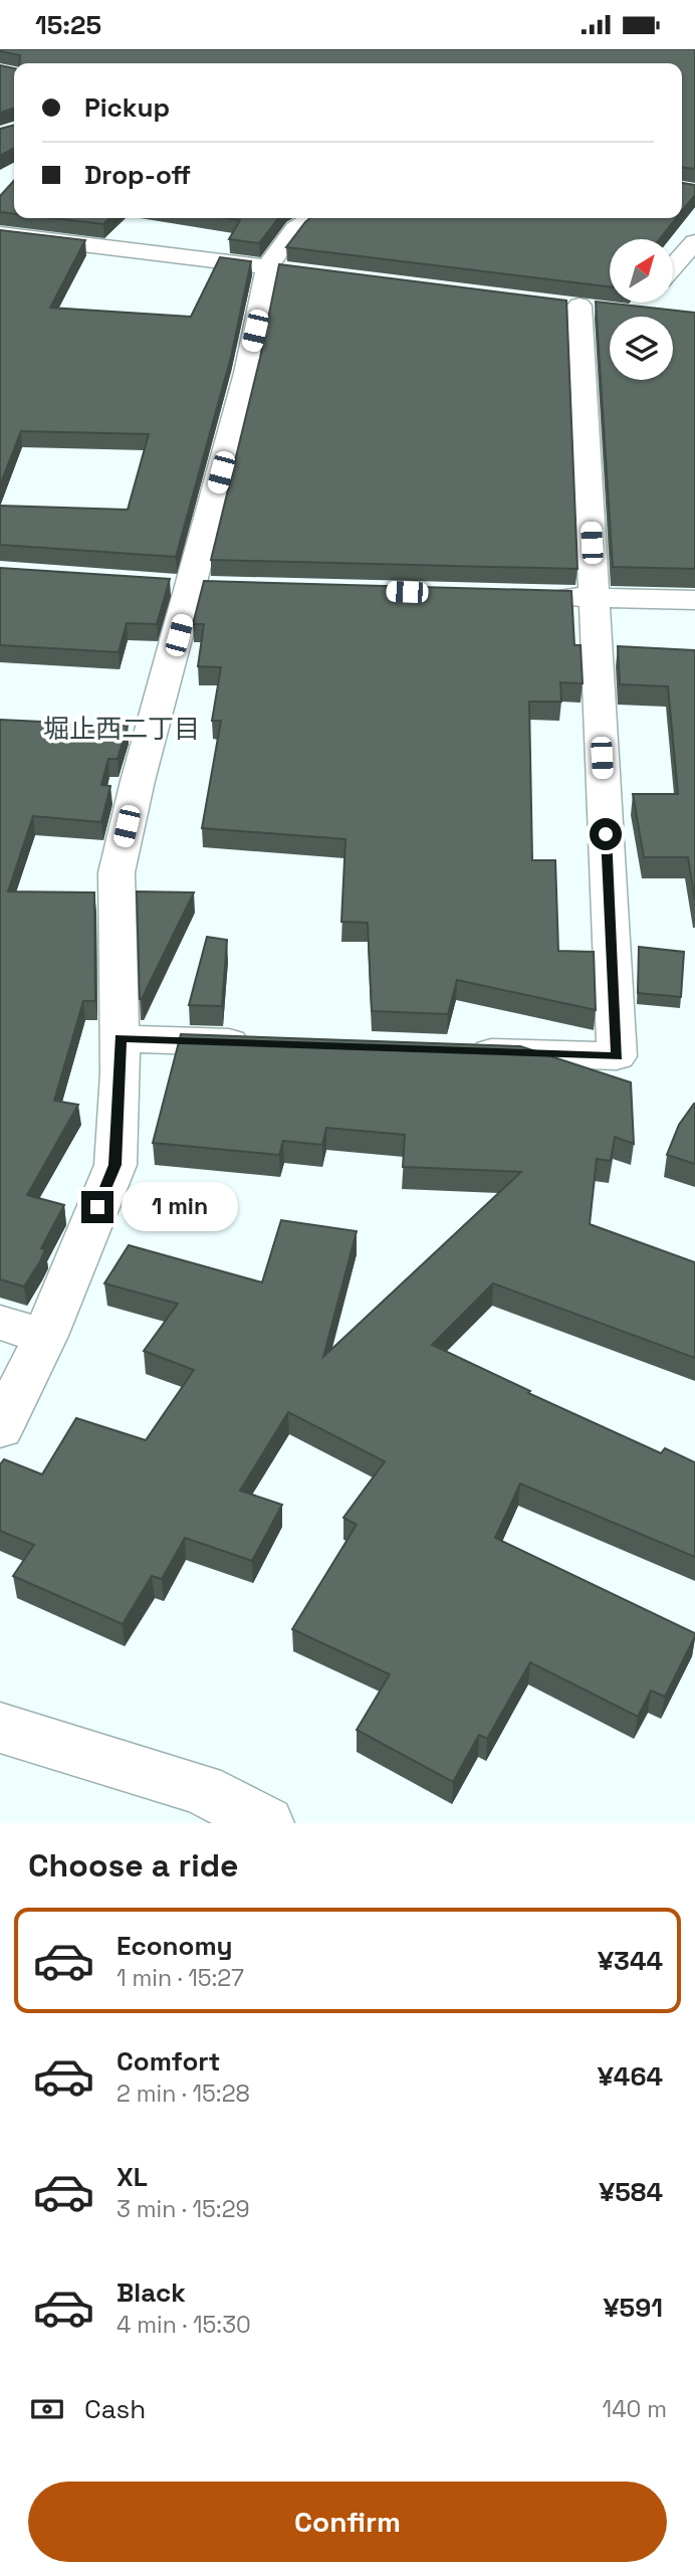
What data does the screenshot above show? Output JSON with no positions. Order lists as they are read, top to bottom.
{
  "districts": ["堀止西二丁目"],
  "north": "top right",
  "page": {
    "status": "15:25",
    "banner": ["Pickup", "Drop-off"],
    "bubble": "1 min",
    "heading": "Choose a ride",
    "list": [
      {
        "name": "Economy",
        "note": "1 min · 15:27",
        "value": "¥344"
      },
      {
        "name": "Comfort",
        "note": "2 min · 15:28",
        "value": "¥464"
      },
      {
        "name": "XL",
        "note": "3 min · 15:29",
        "value": "¥584"
      },
      {
        "name": "Black",
        "note": "4 min · 15:30",
        "value": "¥591"
      }
    ],
    "pay": ["Cash", "140 m"],
    "buttons": "Confirm"
  }
}
